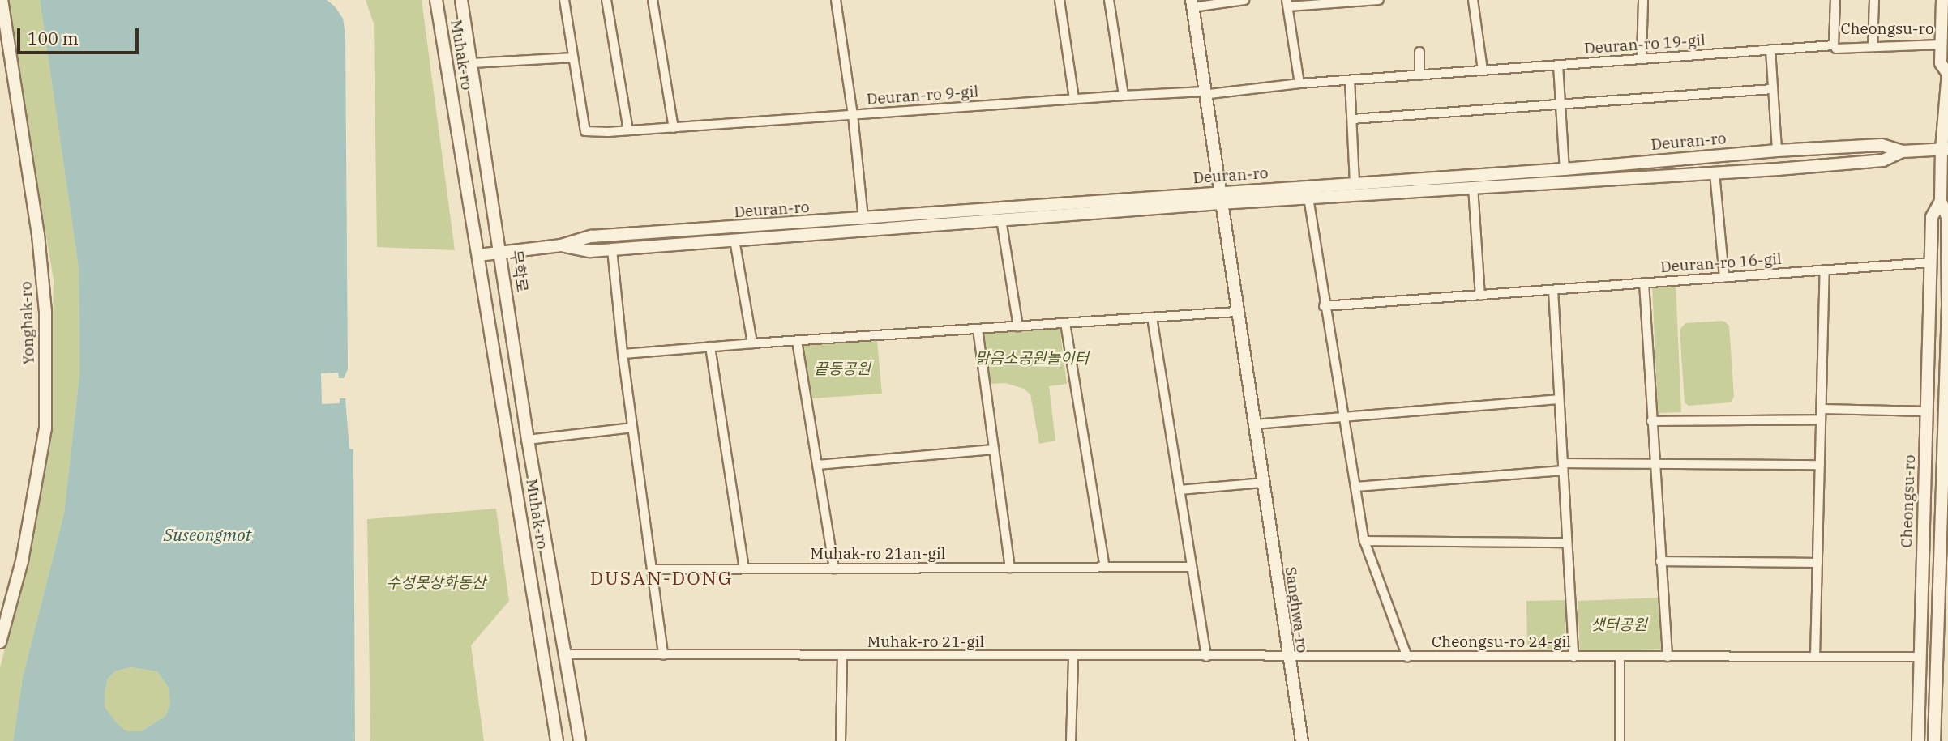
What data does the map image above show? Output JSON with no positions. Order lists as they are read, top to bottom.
{
  "streets": {
    "main road": [
      "Cheongsu-ro",
      "Muhak-ro",
      "Deuran-ro",
      "Yonghak-ro",
      "Sanghwa-ro"
    ],
    "street": [
      "Deuran-ro 19-gil",
      "Deuran-ro 9-gil",
      "Deuran-ro 16-gil",
      "Muhak-ro 21an-gil",
      "Muhak-ro 21-gil",
      "Cheongsu-ro 24-gil"
    ]
  },
  "crossings": [
    ["Cheongsu-ro", "Deuran-ro 19-gil"],
    ["Cheongsu-ro", "Deuran-ro"],
    ["Cheongsu-ro", "Cheongsu-ro 24-gil"],
    ["Muhak-ro", "Deuran-ro"],
    ["Muhak-ro", "Muhak-ro 21-gil"],
    ["Deuran-ro", "Sanghwa-ro"],
    ["Sanghwa-ro", "Muhak-ro 21-gil"],
    ["Sanghwa-ro", "Cheongsu-ro 24-gil"],
    ["Muhak-ro 21-gil", "Cheongsu-ro 24-gil"]
  ],
  "districts": ["DUSAN-DONG"],
  "water": ["Suseongmot"],
  "parks": [
    "맑음소공원놀이터",
    "끝동공원",
    "수성못상화동산",
    "샛터공원"
  ],
  "scale_bar": "100 m"
}
